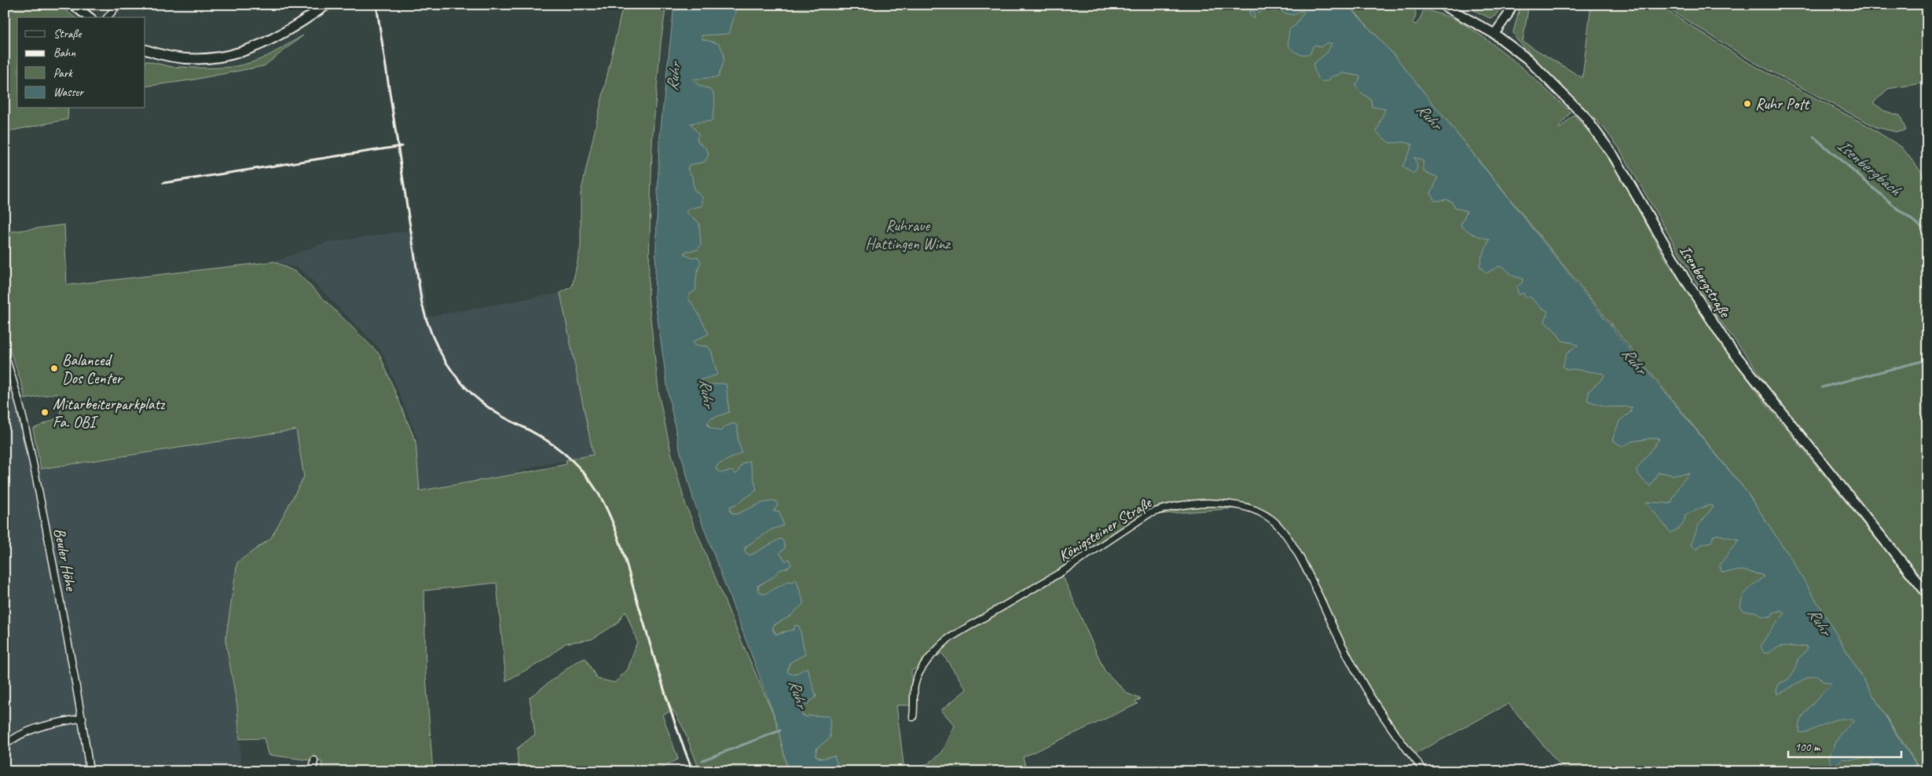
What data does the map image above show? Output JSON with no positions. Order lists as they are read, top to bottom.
{
  "streets": {
    "main road": ["Isenbergstraße"],
    "street": ["Königsteiner Straße", "Beuler Höhe"]
  },
  "water": ["Ruhr", "Isenbergbach"],
  "parks": ["Ruhraue Hattingen Winz"],
  "places": ["Ruhr Pott", "Balanced Dos Center", "Mitarbeiterparkplatz Fa. OBI"],
  "legend": [
    "Straße",
    "Bahn",
    "Park",
    "Wasser"
  ],
  "scale_bar": "100 m"
}
